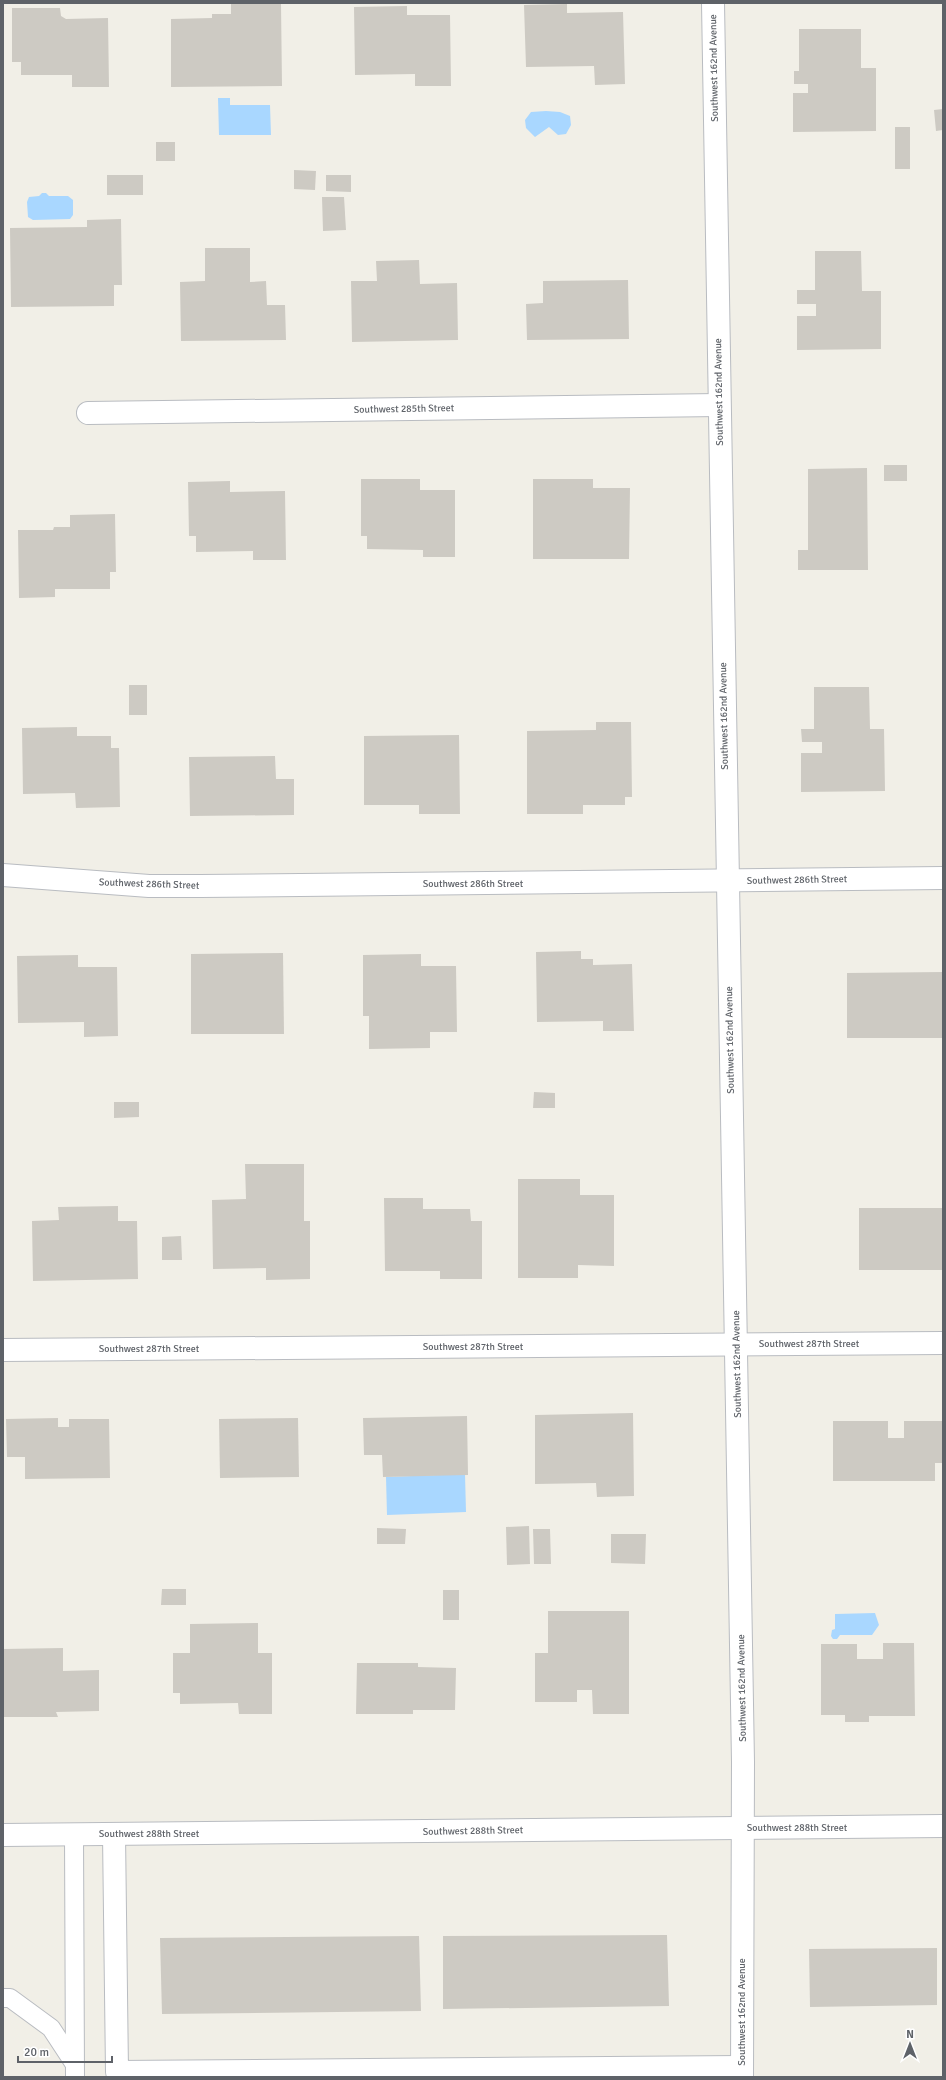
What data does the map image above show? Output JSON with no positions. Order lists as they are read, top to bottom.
{
  "streets": {
    "street": [
      "Southwest 162nd Avenue",
      "Southwest 285th Street",
      "Southwest 286th Street",
      "Southwest 287th Street",
      "Southwest 288th Street"
    ]
  },
  "crossings": [
    ["Southwest 162nd Avenue", "Southwest 285th Street"],
    ["Southwest 162nd Avenue", "Southwest 286th Street"],
    ["Southwest 162nd Avenue", "Southwest 287th Street"],
    ["Southwest 162nd Avenue", "Southwest 288th Street"]
  ],
  "scale_bar": "20 m",
  "north": "top"
}
